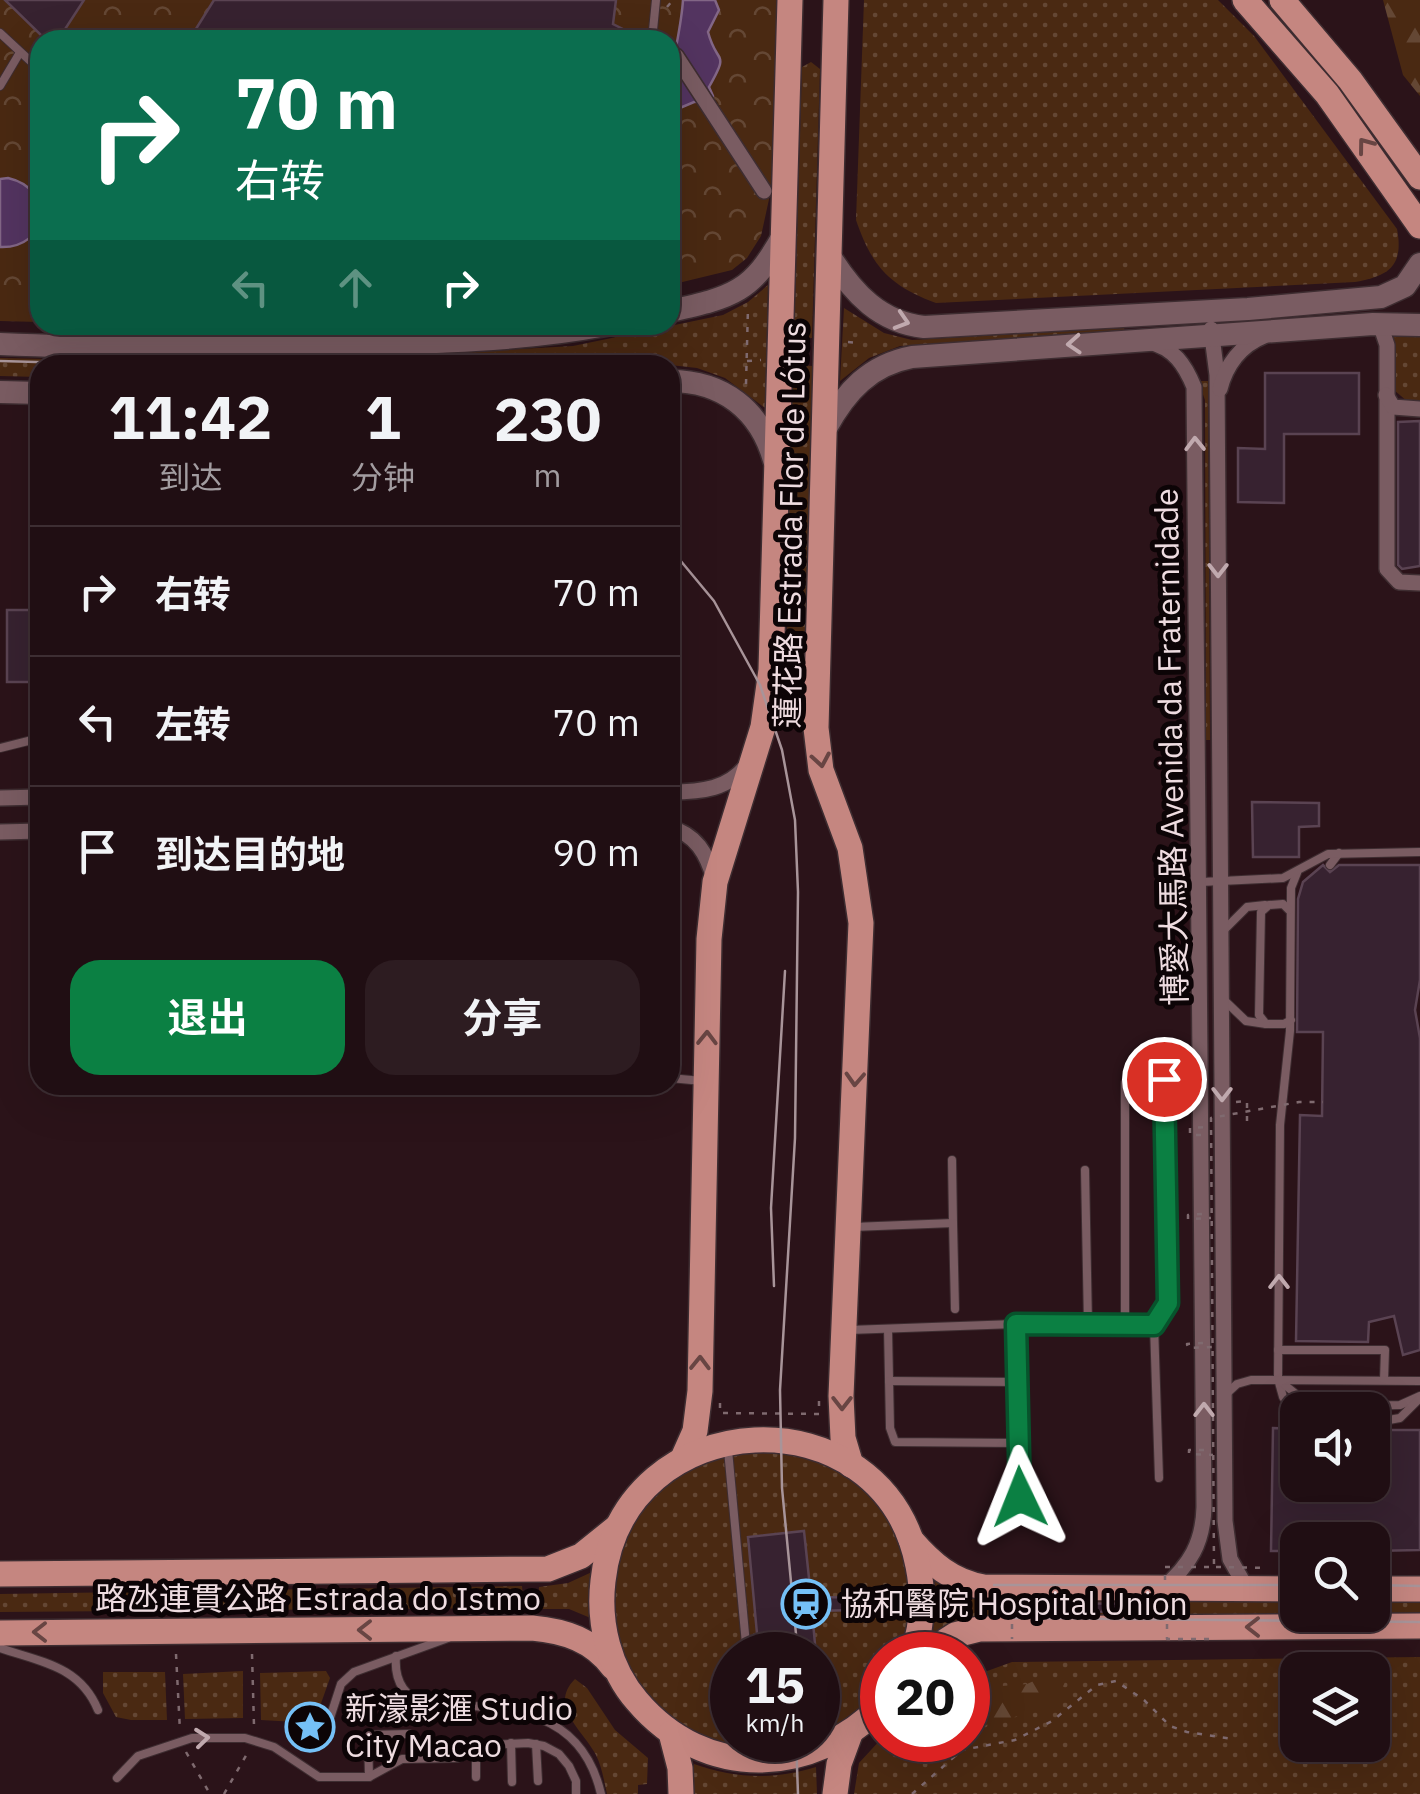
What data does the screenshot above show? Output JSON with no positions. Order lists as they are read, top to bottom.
{
  "streets": {
    "main road": ["蓮花路 Estrada Flor de Lótus", "路氹連貫公路 Estrada do Istmo"],
    "street": ["博愛大馬路 Avenida da Fraternidade"]
  },
  "places": {
    "station": ["協和醫院 Hospital Union"],
    "place": ["新濠影滙 Studio City Macao"]
  },
  "page": {
    "turn": ["70 m", "右转"],
    "eta": [
      "11:42",
      "到达",
      "1",
      "分钟",
      "230",
      "m"
    ],
    "list": [
      {
        "name": "右转",
        "value": "70 m"
      },
      {
        "name": "左转",
        "value": "70 m"
      },
      {
        "name": "到达目的地",
        "value": "90 m"
      }
    ],
    "buttons": ["退出", "分享"],
    "speed": "15 km/h",
    "limit": "20"
  }
}
